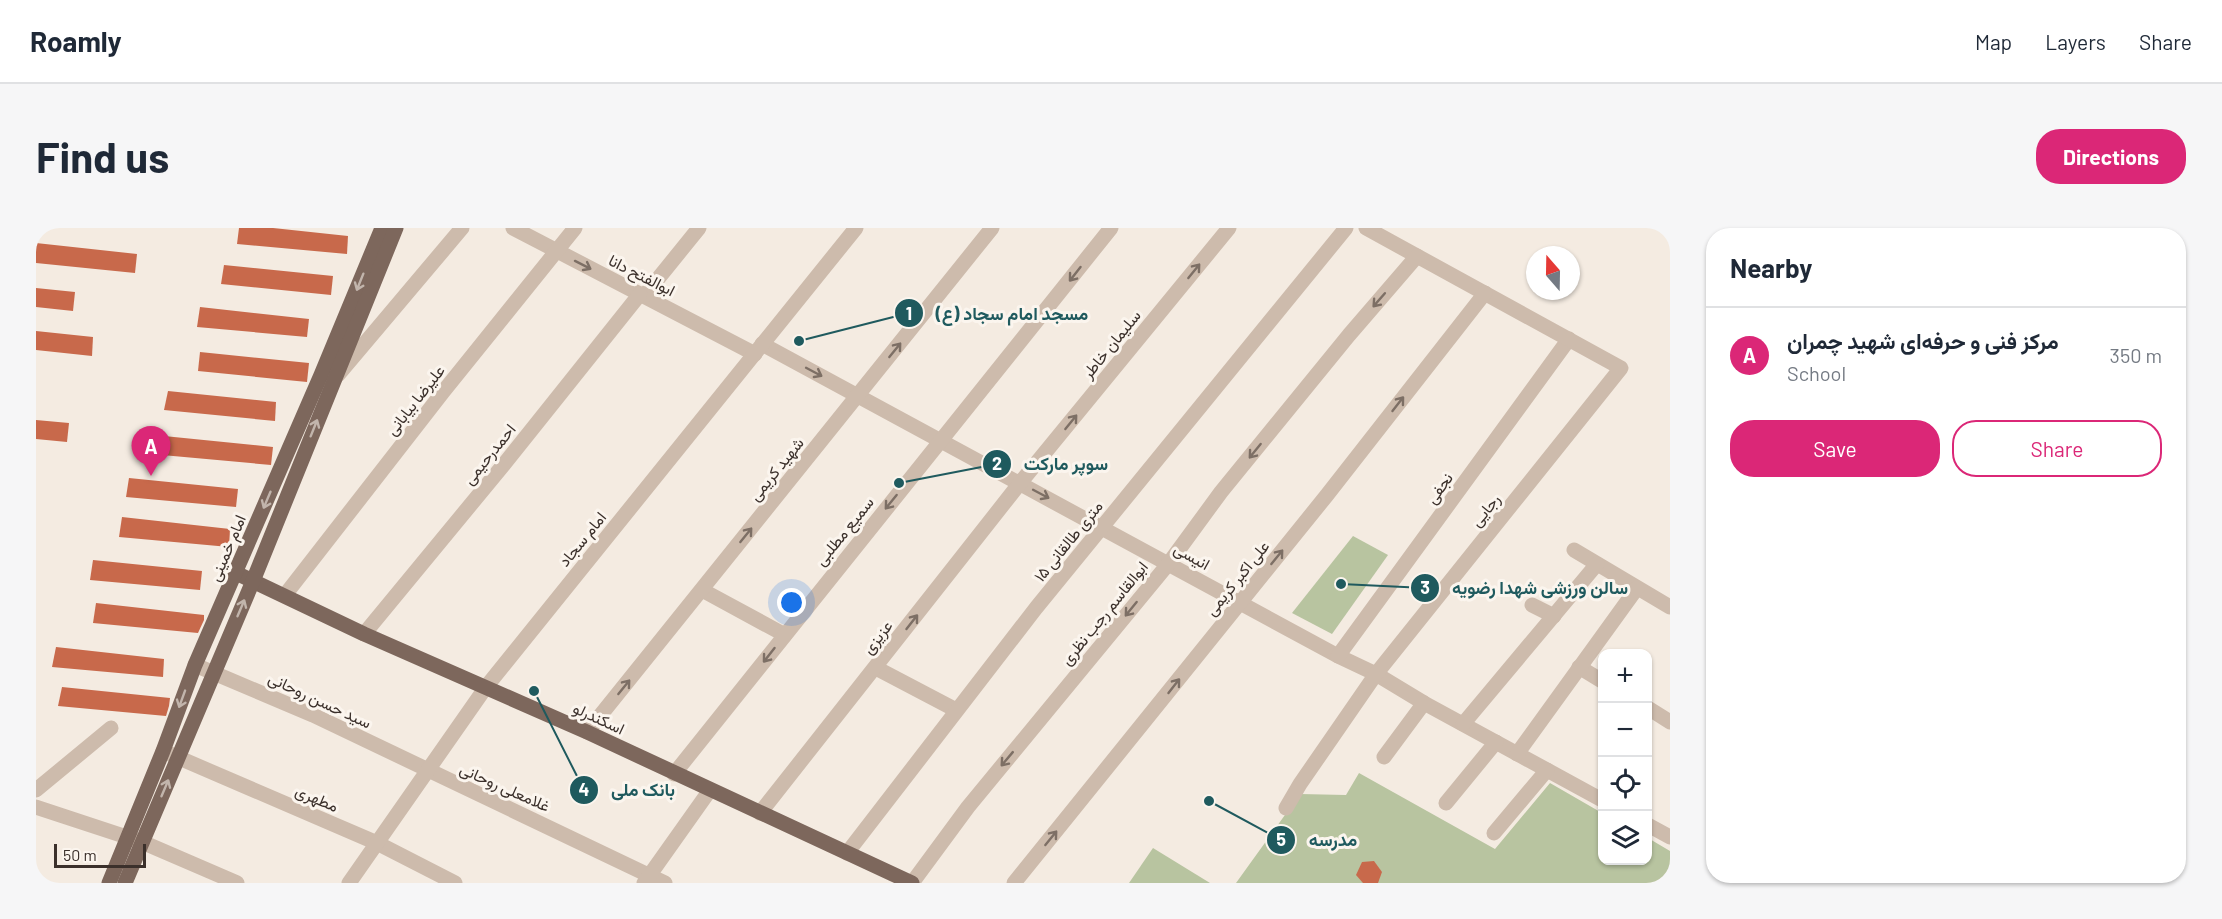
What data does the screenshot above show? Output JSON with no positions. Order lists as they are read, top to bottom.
{
  "streets": {
    "main road": ["امام خمینی", "اسکندرلو"],
    "street": [
      "ابوالفتح دانا",
      "سلیمان خاطر",
      "علیرضا بیابانی",
      "احمدرحیمی",
      "شهید کریمی",
      "نجفی",
      "رجایی",
      "سمیع مطلبی",
      "امام سجاد",
      "۱۵ متری طالقانی",
      "انیسی",
      "علی اکبر کریمی",
      "ابوالقاسم رجب نظری",
      "عزیزی",
      "سید حسن روحانی",
      "غلامعلی روحانی",
      "مطهری"
    ]
  },
  "crossings": [
    ["ابوالفتح دانا", "علیرضا بیابانی"],
    ["ابوالفتح دانا", "احمدرحیمی"],
    ["ابوالفتح دانا", "امام سجاد"],
    ["ابوالفتح دانا", "انیسی"],
    ["سلیمان خاطر", "انیسی"],
    ["سلیمان خاطر", "عزیزی"],
    ["علیرضا بیابانی", "اسکندرلو"],
    ["احمدرحیمی", "اسکندرلو"],
    ["شهید کریمی", "انیسی"],
    ["شهید کریمی", "اسکندرلو"],
    ["نجفی", "رجایی"],
    ["نجفی", "انیسی"],
    ["رجایی", "انیسی"],
    ["سمیع مطلبی", "انیسی"],
    ["سمیع مطلبی", "اسکندرلو"],
    ["امام سجاد", "انیسی"],
    ["امام سجاد", "سید حسن روحانی"],
    ["امام سجاد", "اسکندرلو"],
    ["امام سجاد", "غلامعلی روحانی"],
    ["امام سجاد", "مطهری"],
    ["۱۵ متری طالقانی", "انیسی"],
    ["۱۵ متری طالقانی", "اسکندرلو"],
    ["امام خمینی", "سید حسن روحانی"],
    ["امام خمینی", "اسکندرلو"],
    ["امام خمینی", "مطهری"],
    ["انیسی", "علی اکبر کریمی"],
    ["انیسی", "ابوالقاسم رجب نظری"],
    ["انیسی", "عزیزی"],
    ["ابوالقاسم رجب نظری", "اسکندرلو"],
    ["عزیزی", "اسکندرلو"],
    ["سید حسن روحانی", "غلامعلی روحانی"]
  ],
  "one_way": [
    "ابوالفتح دانا",
    "سلیمان خاطر",
    "شهید کریمی",
    "سمیع مطلبی",
    "علی اکبر کریمی",
    "ابوالقاسم رجب نظری",
    "عزیزی"
  ],
  "places": [
    "مسجد امام سجاد (ع)",
    "سوپر مارکت",
    "سالن ورزشی شهدا رضویه",
    "بانک ملی",
    "مدرسه"
  ],
  "scale_bar": "50 m",
  "north": "top",
  "page": {
    "header": "Roamly",
    "nav": ["Map", "Layers", "Share"],
    "buttons": [
      "Directions",
      ["Save", "Share"]
    ],
    "title": "Find us",
    "heading": "Nearby",
    "list": [
      {
        "mark": "A",
        "name": "مرکز فنی و حرفه‌ای شهید چمران",
        "note": "School",
        "value": "350 m"
      }
    ],
    "pins": "A",
    "map_buttons": ["+", "−"],
    "scale": "50 m"
  }
}
